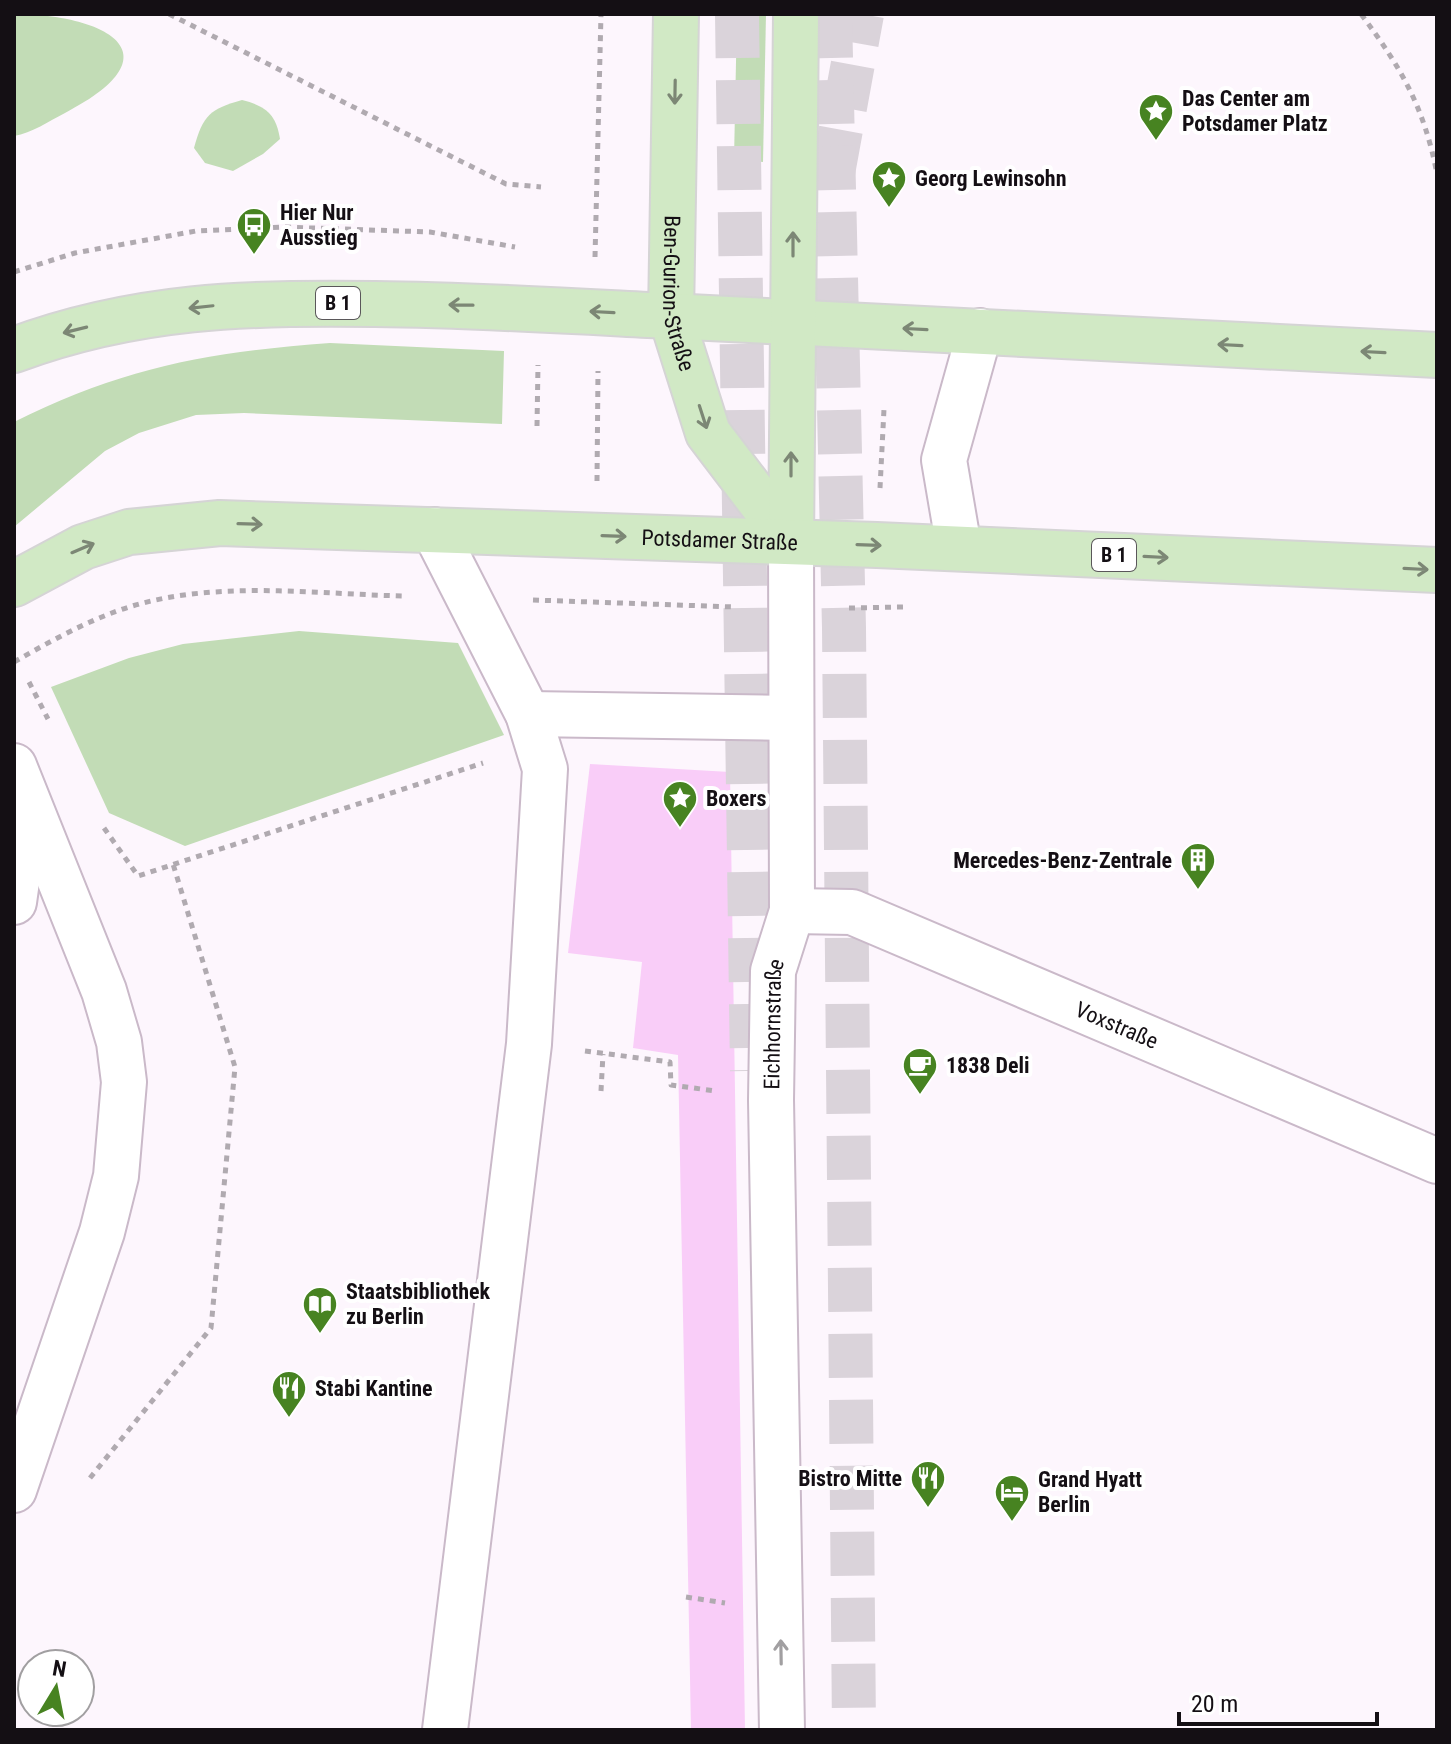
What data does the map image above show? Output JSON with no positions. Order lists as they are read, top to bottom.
{
  "streets": {
    "main road": [
      "Ben-Gurion-Straße",
      "B 1",
      "Potsdamer Straße",
      "Eichhornstraße"
    ],
    "street": ["Voxstraße"]
  },
  "crossings": [
    ["Ben-Gurion-Straße", "B 1"],
    ["Ben-Gurion-Straße", "Potsdamer Straße"],
    ["Ben-Gurion-Straße", "Eichhornstraße"],
    ["B 1", "Eichhornstraße"],
    ["Potsdamer Straße", "Eichhornstraße"],
    ["Eichhornstraße", "Voxstraße"]
  ],
  "one_way": ["Eichhornstraße"],
  "places": {
    "place": ["Das Center am Potsdamer Platz", "Georg Lewinsohn", "Boxers"],
    "bus stop": ["Hier Nur Ausstieg"],
    "building": ["Mercedes-Benz-Zentrale"],
    "cafe": ["1838 Deli"],
    "library": ["Staatsbibliothek zu Berlin"],
    "restaurant": ["Stabi Kantine", "Bistro Mitte"],
    "hotel": ["Grand Hyatt Berlin"]
  },
  "scale_bar": "20 m",
  "north": "top"
}
